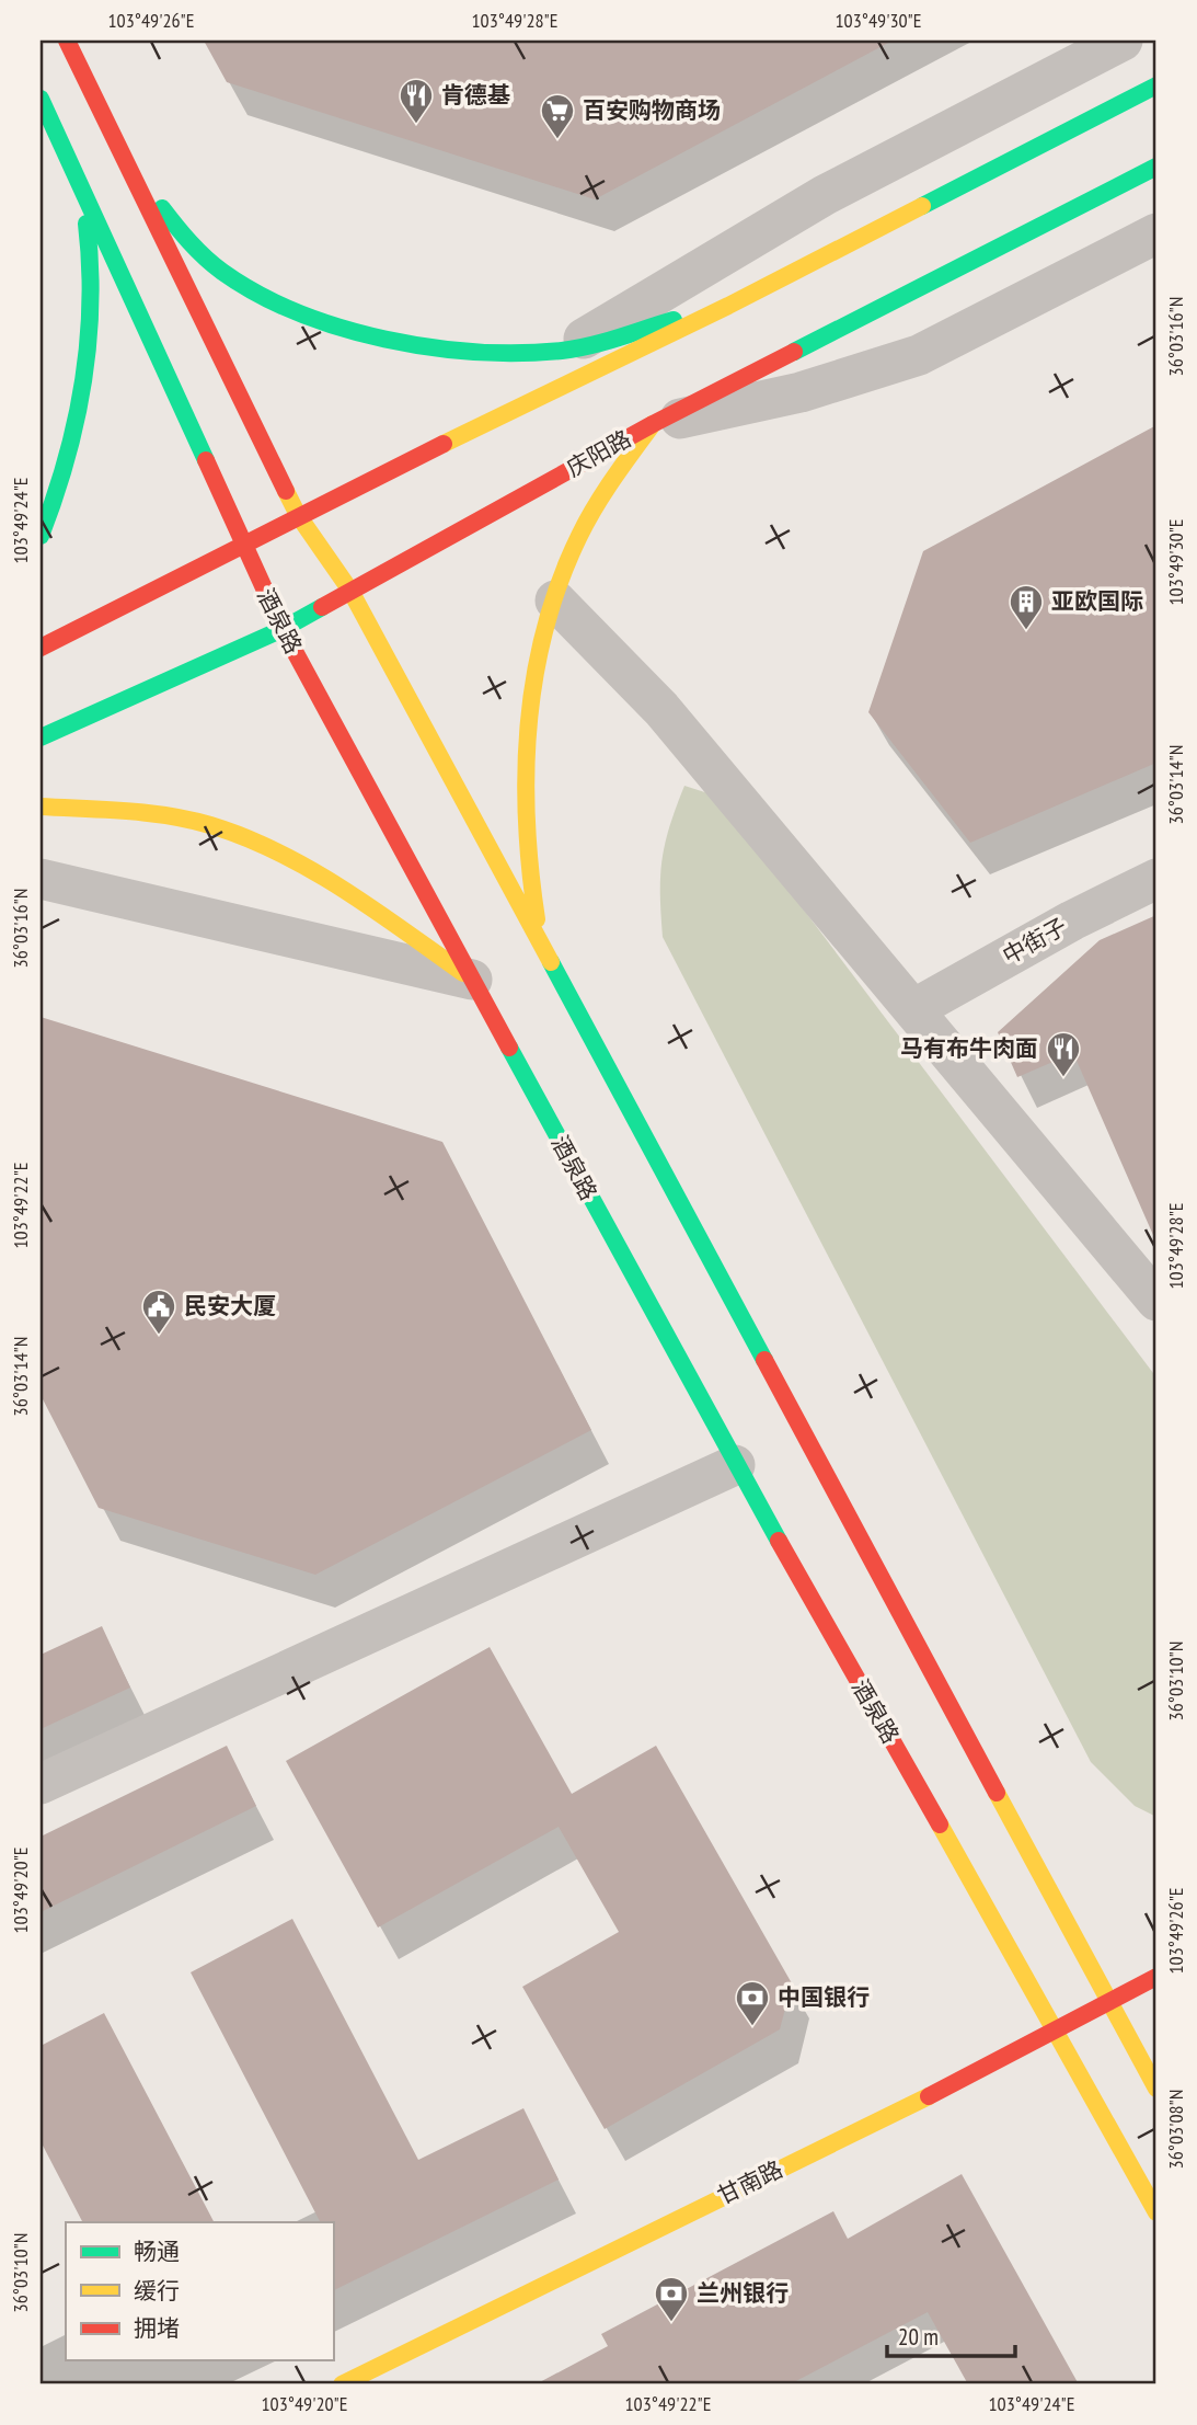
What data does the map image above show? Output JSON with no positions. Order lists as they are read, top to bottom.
{
  "streets": {
    "main road": ["庆阳路", "酒泉路", "甘南路"],
    "street": ["中街子"]
  },
  "crossings": [
    ["庆阳路", "酒泉路"],
    ["酒泉路", "甘南路"]
  ],
  "places": {
    "restaurant": ["肯德基", "马有布牛肉面"],
    "supermarket": ["百安购物商场"],
    "building": ["亚欧国际"],
    "public building": ["民安大厦"],
    "bank": ["中国银行", "兰州银行"]
  },
  "legend": ["畅通", "缓行", "拥堵"],
  "scale_bar": "20 m",
  "coordinates": [
    "103°49'26\"E",
    "103°49'28\"E",
    "103°49'30\"E",
    "36°03'16\"N",
    "103°49'24\"E",
    "36°03'14\"N",
    "103°49'22\"E",
    "36°03'10\"N",
    "103°49'20\"E",
    "36°03'08\"N"
  ]
}
